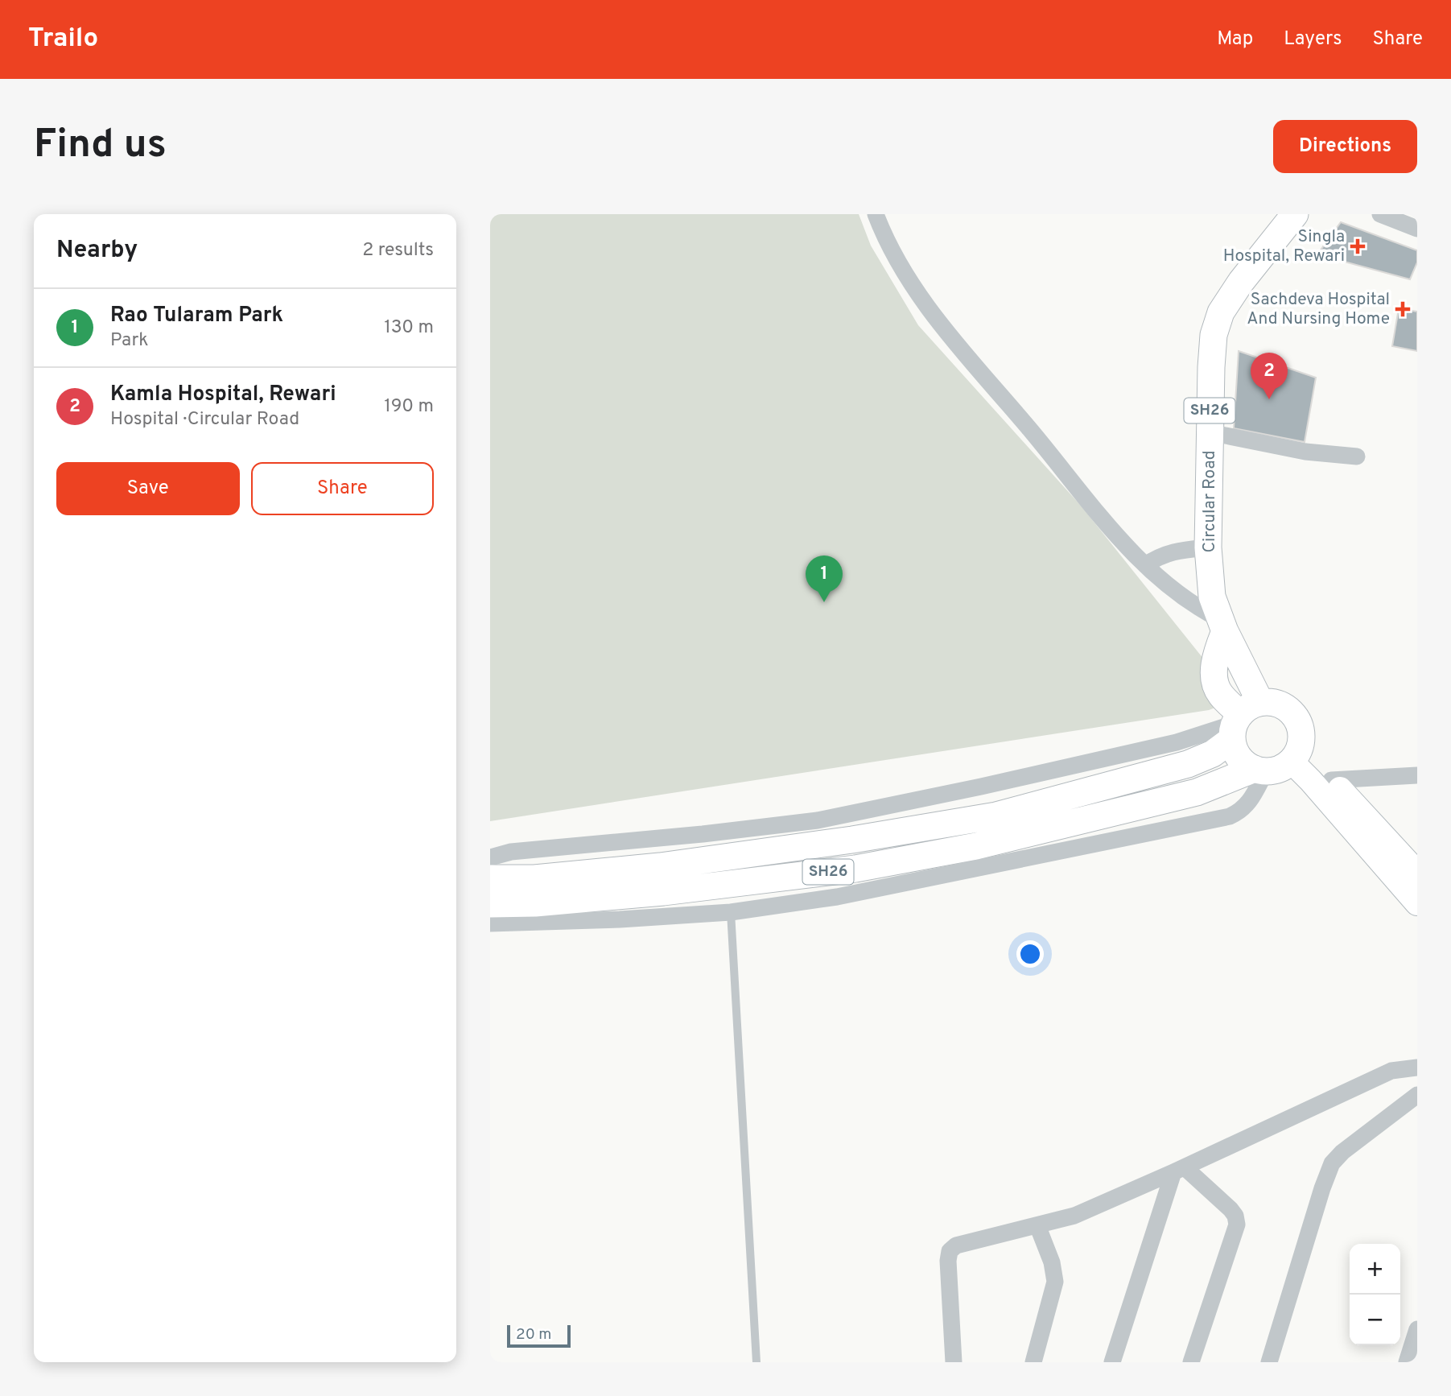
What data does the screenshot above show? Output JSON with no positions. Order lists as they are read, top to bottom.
{
  "streets": {
    "main road": ["SH26", "Circular Road"]
  },
  "places": {
    "health": ["Singla Hospital, Rewari", "Sachdeva Hospital And Nursing Home"]
  },
  "scale_bar": "20 m",
  "page": {
    "header": "Trailo",
    "nav": ["Map", "Layers", "Share"],
    "buttons": [
      "Directions",
      ["Save", "Share"]
    ],
    "title": "Find us",
    "heading": ["Nearby", "2 results"],
    "list": [
      {
        "mark": "1",
        "name": "Rao Tularam Park",
        "note": "Park",
        "value": "130 m"
      },
      {
        "mark": "2",
        "name": "Kamla Hospital, Rewari",
        "note": "Hospital · Circular Road",
        "value": "190 m"
      }
    ],
    "pins": ["2", "1"],
    "map_buttons": ["+", "−"],
    "scale": "20 m"
  }
}
